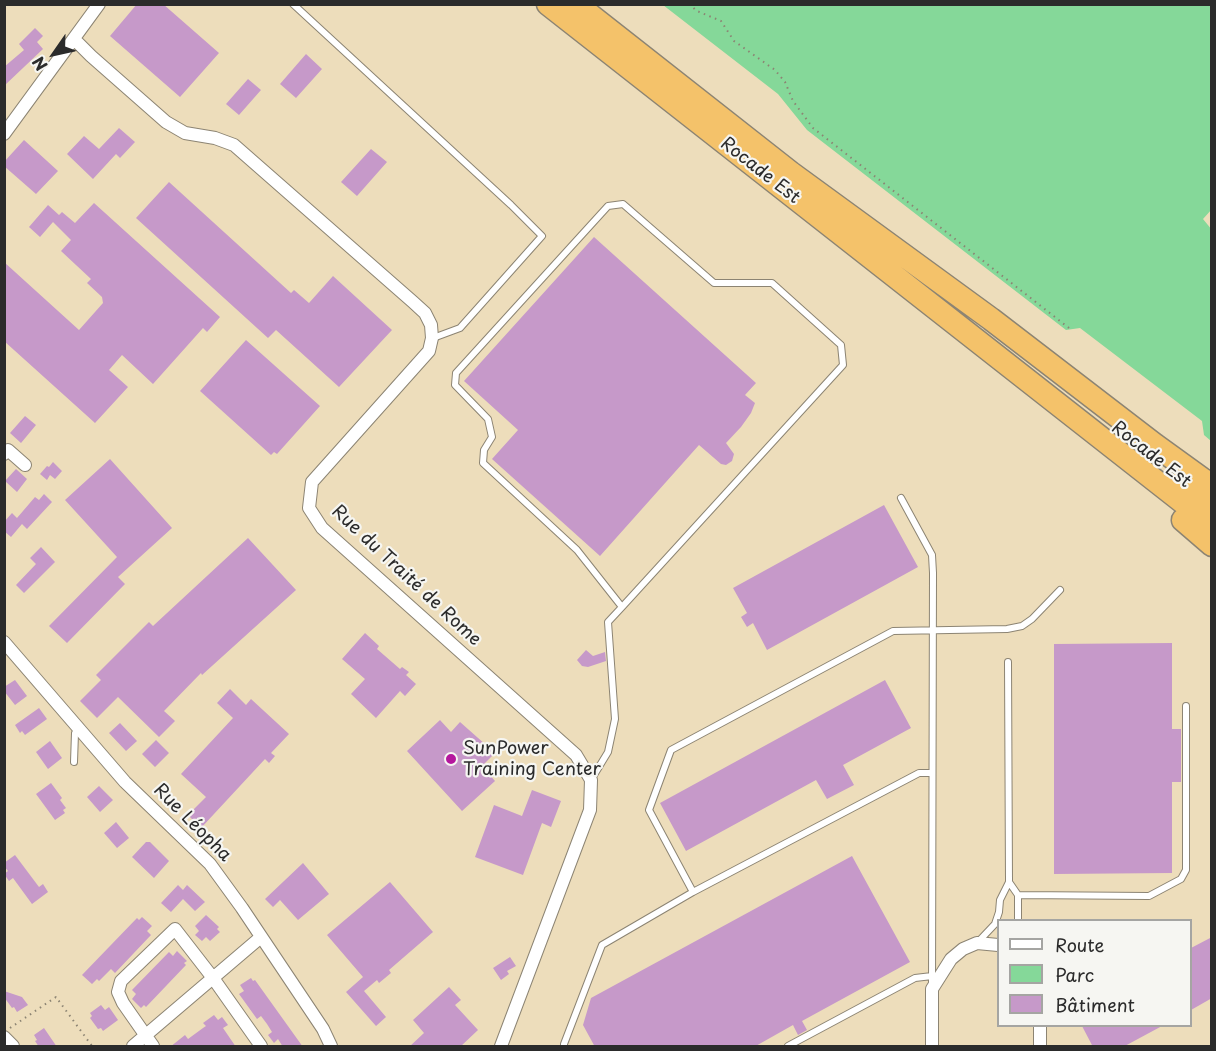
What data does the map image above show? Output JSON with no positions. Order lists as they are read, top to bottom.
{
  "streets": {
    "highway": ["Rocade Est"],
    "street": ["Rue du Traité de Rome", "Rue Léopha"]
  },
  "places": ["SunPower Training Center"],
  "legend": ["Route", "Parc", "Bâtiment"],
  "north": "bottom left"
}
